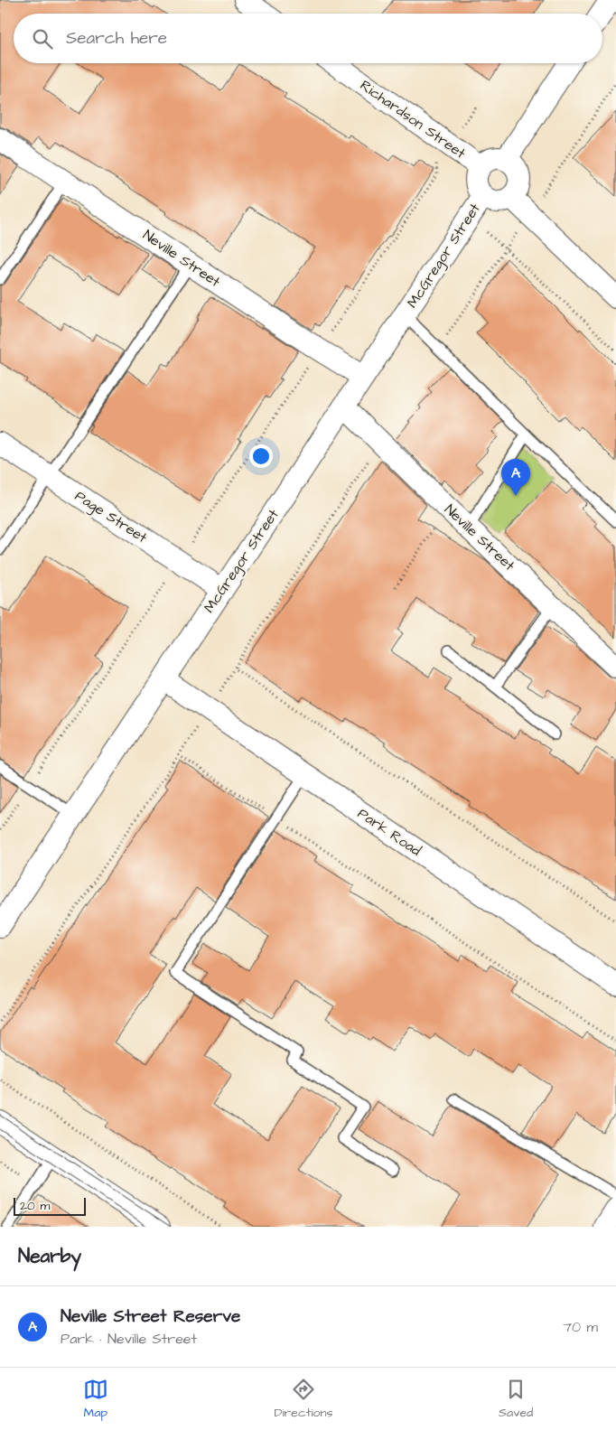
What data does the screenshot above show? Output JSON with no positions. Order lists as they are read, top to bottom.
{
  "streets": {
    "street": [
      "Richardson Street",
      "McGregor Street",
      "Neville Street",
      "Page Street",
      "Park Road"
    ]
  },
  "crossings": [
    ["Richardson Street", "McGregor Street"],
    ["McGregor Street", "Neville Street"],
    ["McGregor Street", "Page Street"],
    ["McGregor Street", "Park Road"]
  ],
  "scale_bar": "20 m",
  "page": {
    "search": "Search here",
    "pins": "A",
    "scale": "20 m",
    "heading": "Nearby",
    "list": [
      {
        "mark": "A",
        "name": "Neville Street Reserve",
        "note": "Park · Neville Street",
        "value": "70 m"
      }
    ],
    "nav": ["Map", "Directions", "Saved"]
  }
}
